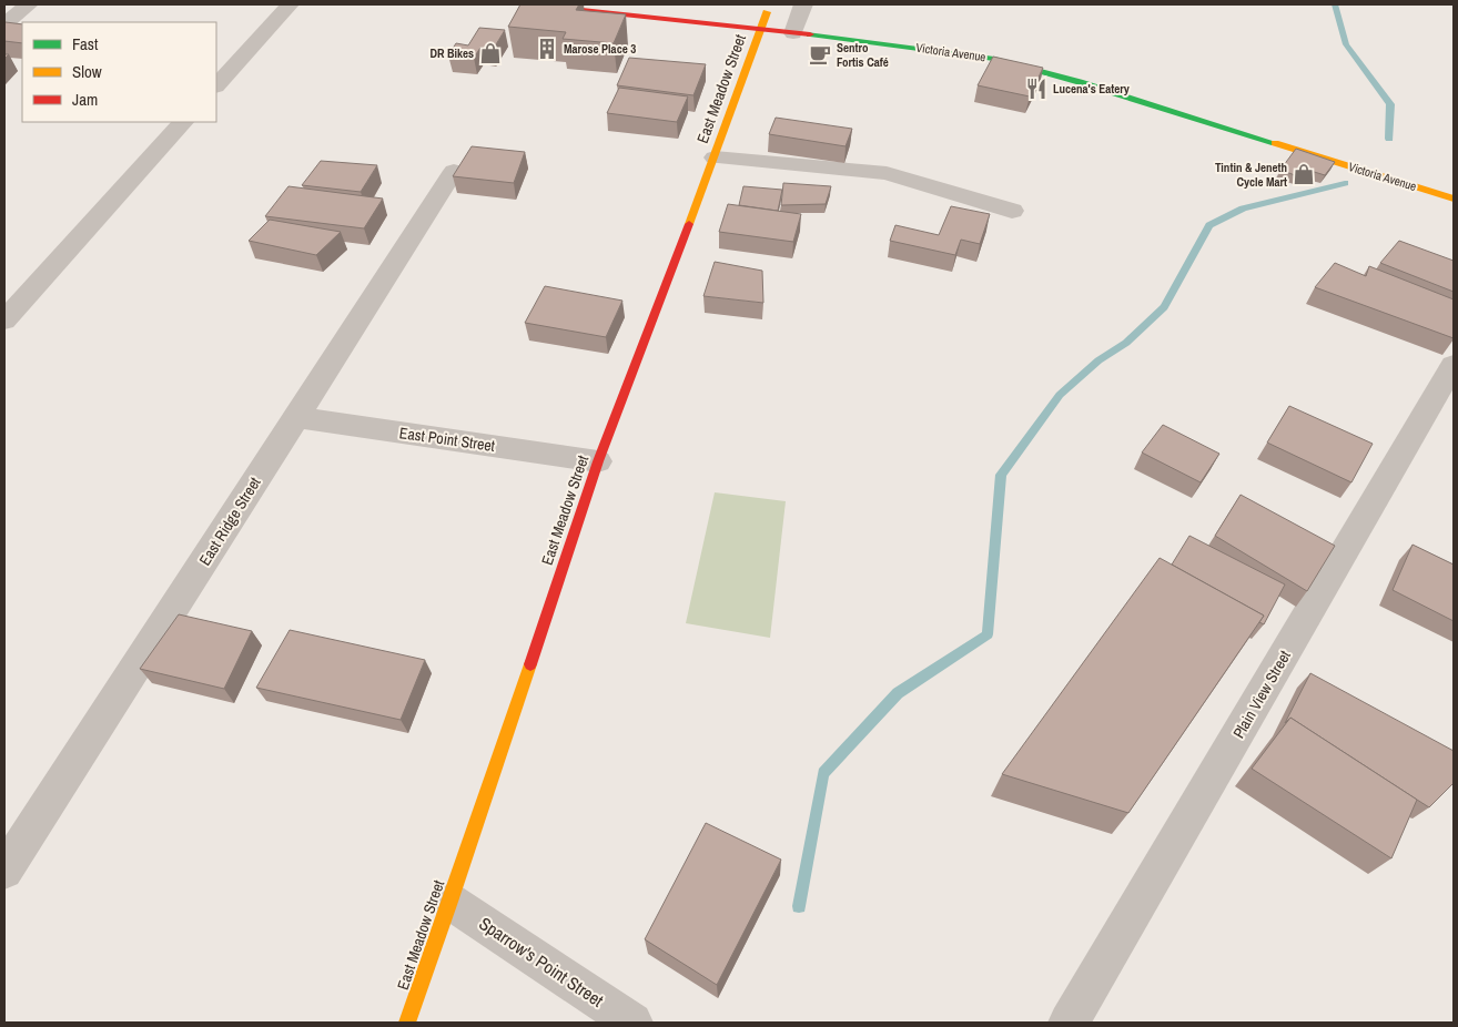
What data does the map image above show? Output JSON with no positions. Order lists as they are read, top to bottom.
{
  "streets": {
    "street": [
      "Victoria Avenue",
      "East Meadow Street",
      "East Point Street",
      "East Ridge Street",
      "Plain View Street",
      "Sparrow's Point Street"
    ]
  },
  "crossings": [
    ["Victoria Avenue", "East Meadow Street"],
    ["East Meadow Street", "East Point Street"],
    ["East Meadow Street", "Sparrow's Point Street"],
    ["East Point Street", "East Ridge Street"]
  ],
  "places": {
    "building": ["Marose Place 3"],
    "shop": ["DR Bikes", "Tintin & Jeneth Cycle Mart"],
    "cafe": ["Sentro Fortis Café"],
    "restaurant": ["Lucena's Eatery"]
  },
  "legend": ["Fast", "Slow", "Jam"]
}
